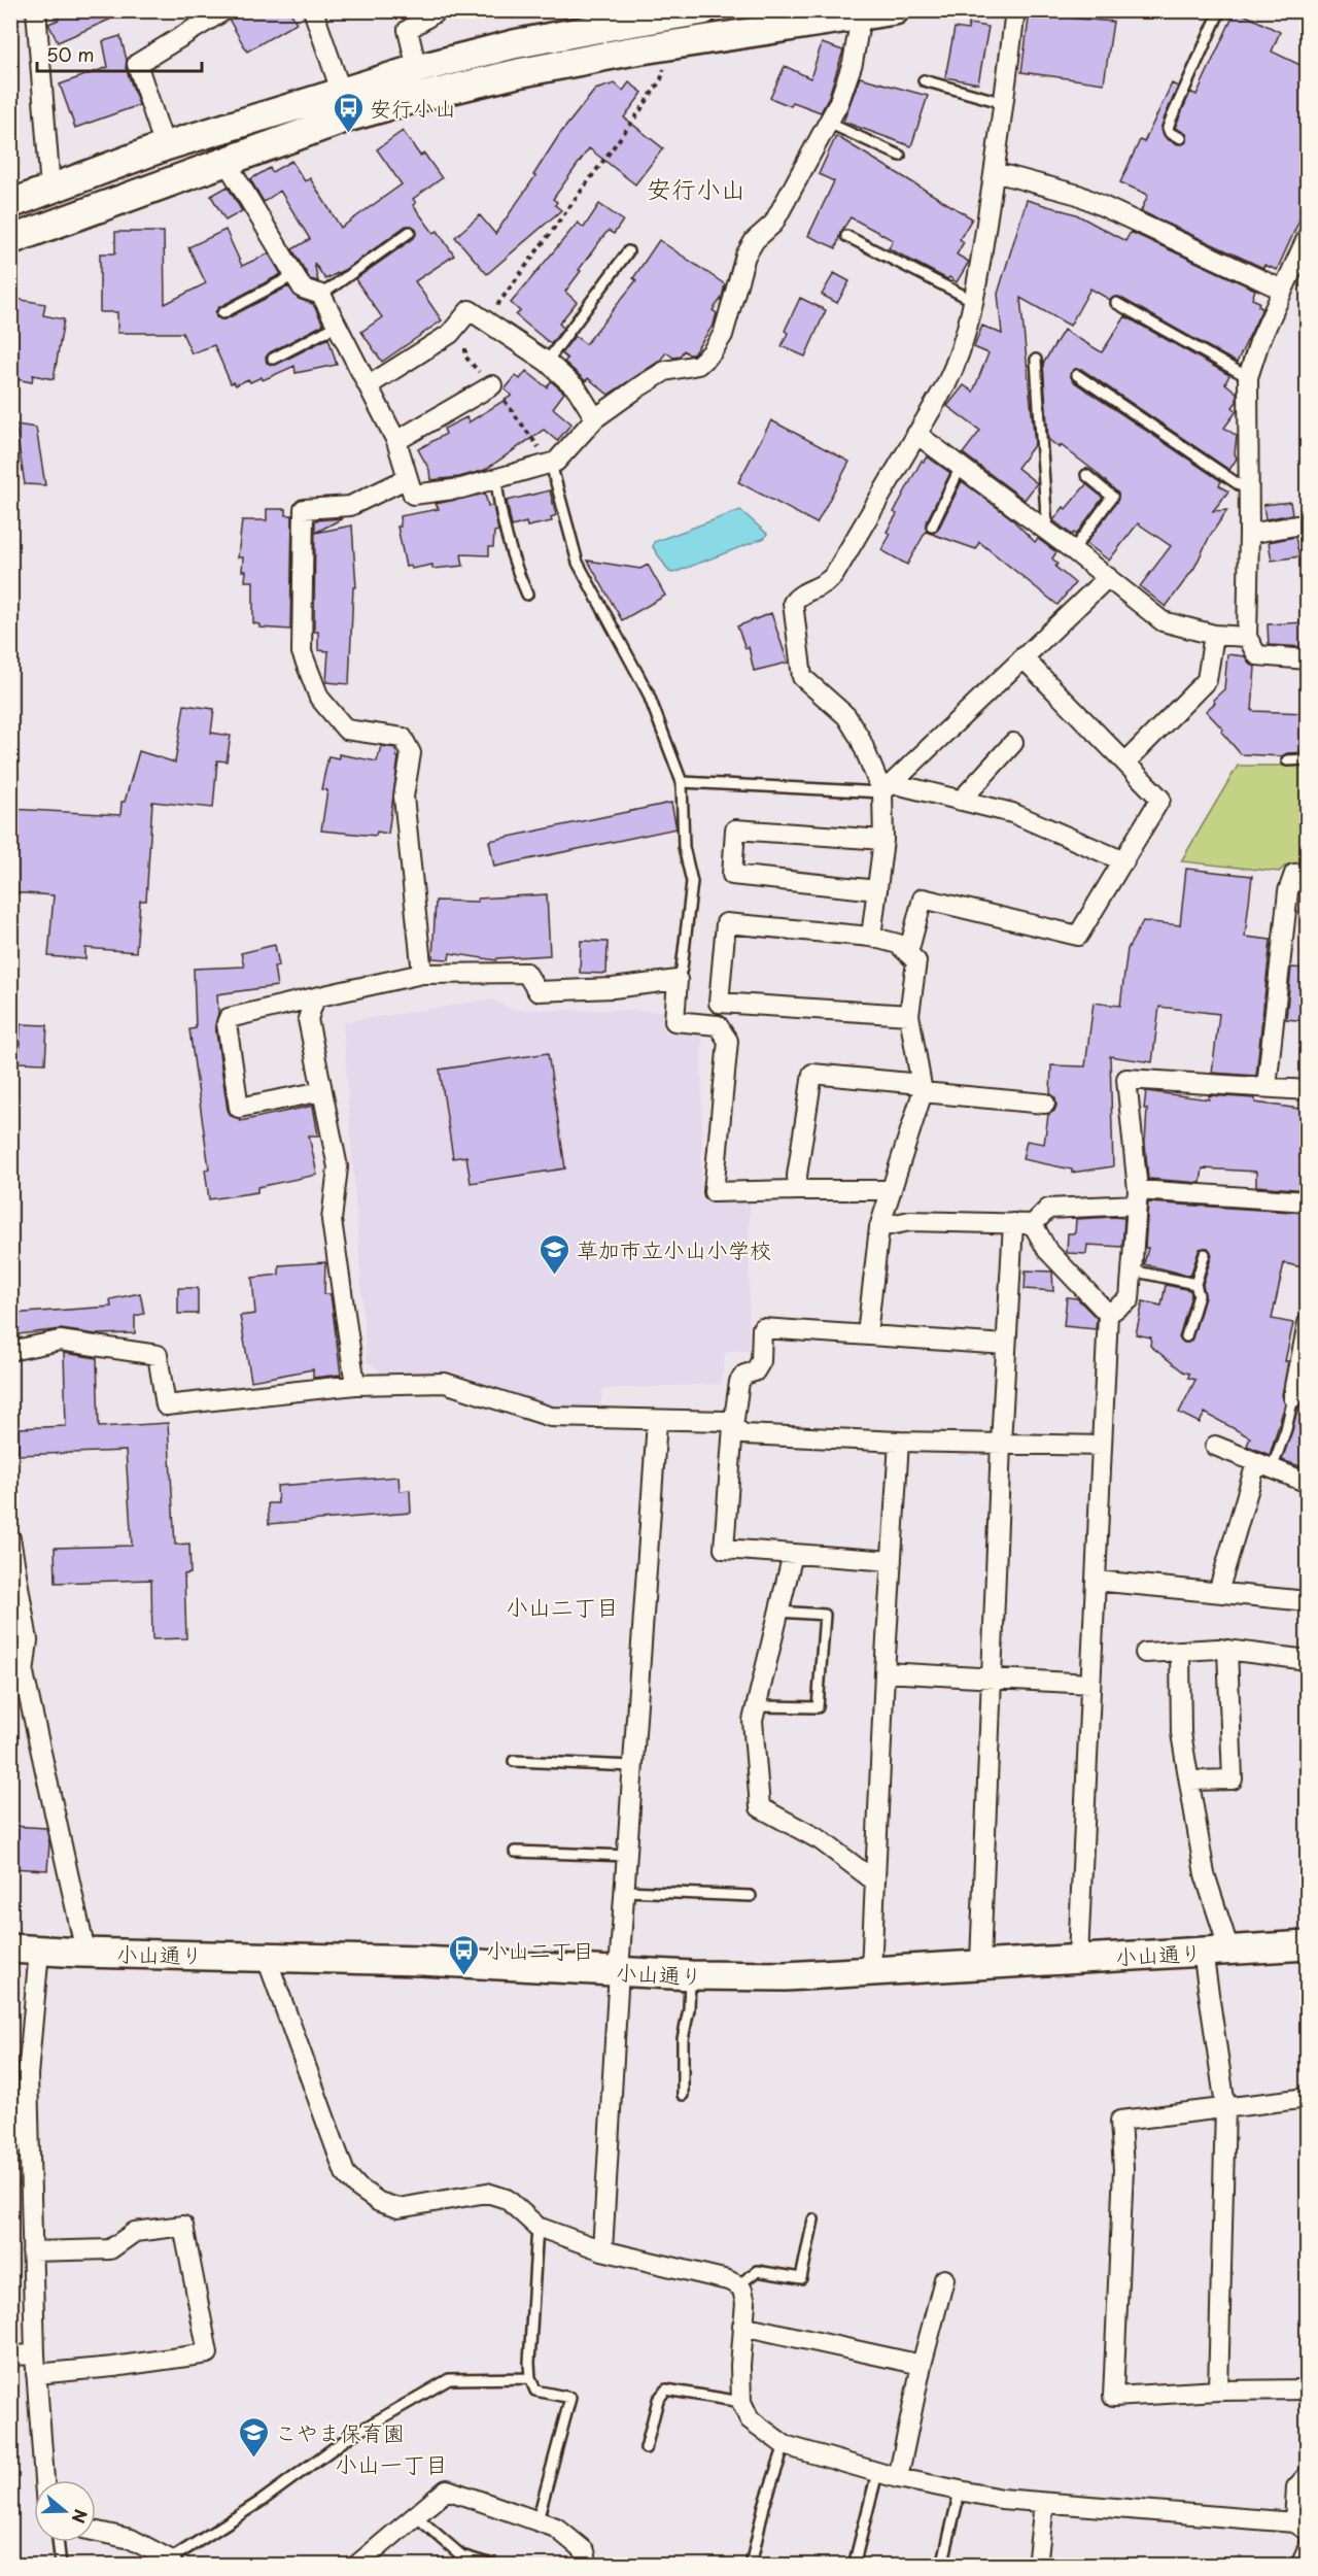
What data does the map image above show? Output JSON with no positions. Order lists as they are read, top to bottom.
{
  "streets": {
    "street": ["小山通り"]
  },
  "districts": ["安行小山", "小山二丁目", "小山一丁目"],
  "places": {
    "bus stop": ["安行小山", "小山二丁目"],
    "school or university": ["草加市立小山小学校", "こやま保育園"]
  },
  "scale_bar": "50 m",
  "north": "right"
}
